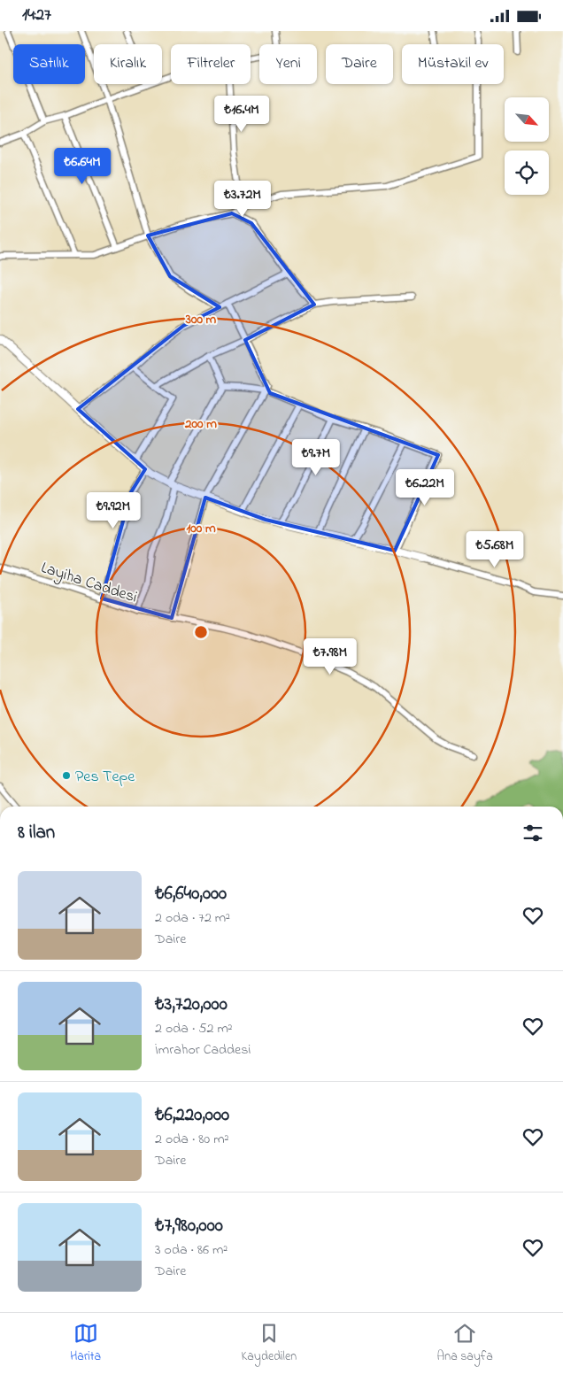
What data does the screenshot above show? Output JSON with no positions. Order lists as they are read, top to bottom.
{
  "streets": {
    "street": ["Layiha Caddesi"]
  },
  "places": ["Pes Tepe"],
  "north": "bottom right",
  "page": {
    "status": "14:27",
    "chip": [
      "Satılık",
      "Kiralık",
      "Filtreler",
      "Yeni",
      "Daire",
      "Müstakil ev"
    ],
    "price": [
      "₺16.4M",
      "₺6.64M",
      "₺3.72M",
      "₺9.7M",
      "₺6.22M",
      "₺9.92M",
      "₺5.68M",
      "₺7.98M"
    ],
    "heading": "8 ilan",
    "list": [
      {
        "name": "₺6,640,000",
        "note": "2 oda · 72 m² · Daire"
      },
      {
        "name": "₺3,720,000",
        "note": "2 oda · 52 m² · İmrahor Caddesi"
      },
      {
        "name": "₺6,220,000",
        "note": "2 oda · 80 m² · Daire"
      },
      {
        "name": "₺7,980,000",
        "note": "3 oda · 86 m² · Daire"
      }
    ],
    "tabs": ["Harita", "Kaydedilen", "Ana sayfa"]
  },
  "rings": ["300 m", "200 m", "100 m"]
}
